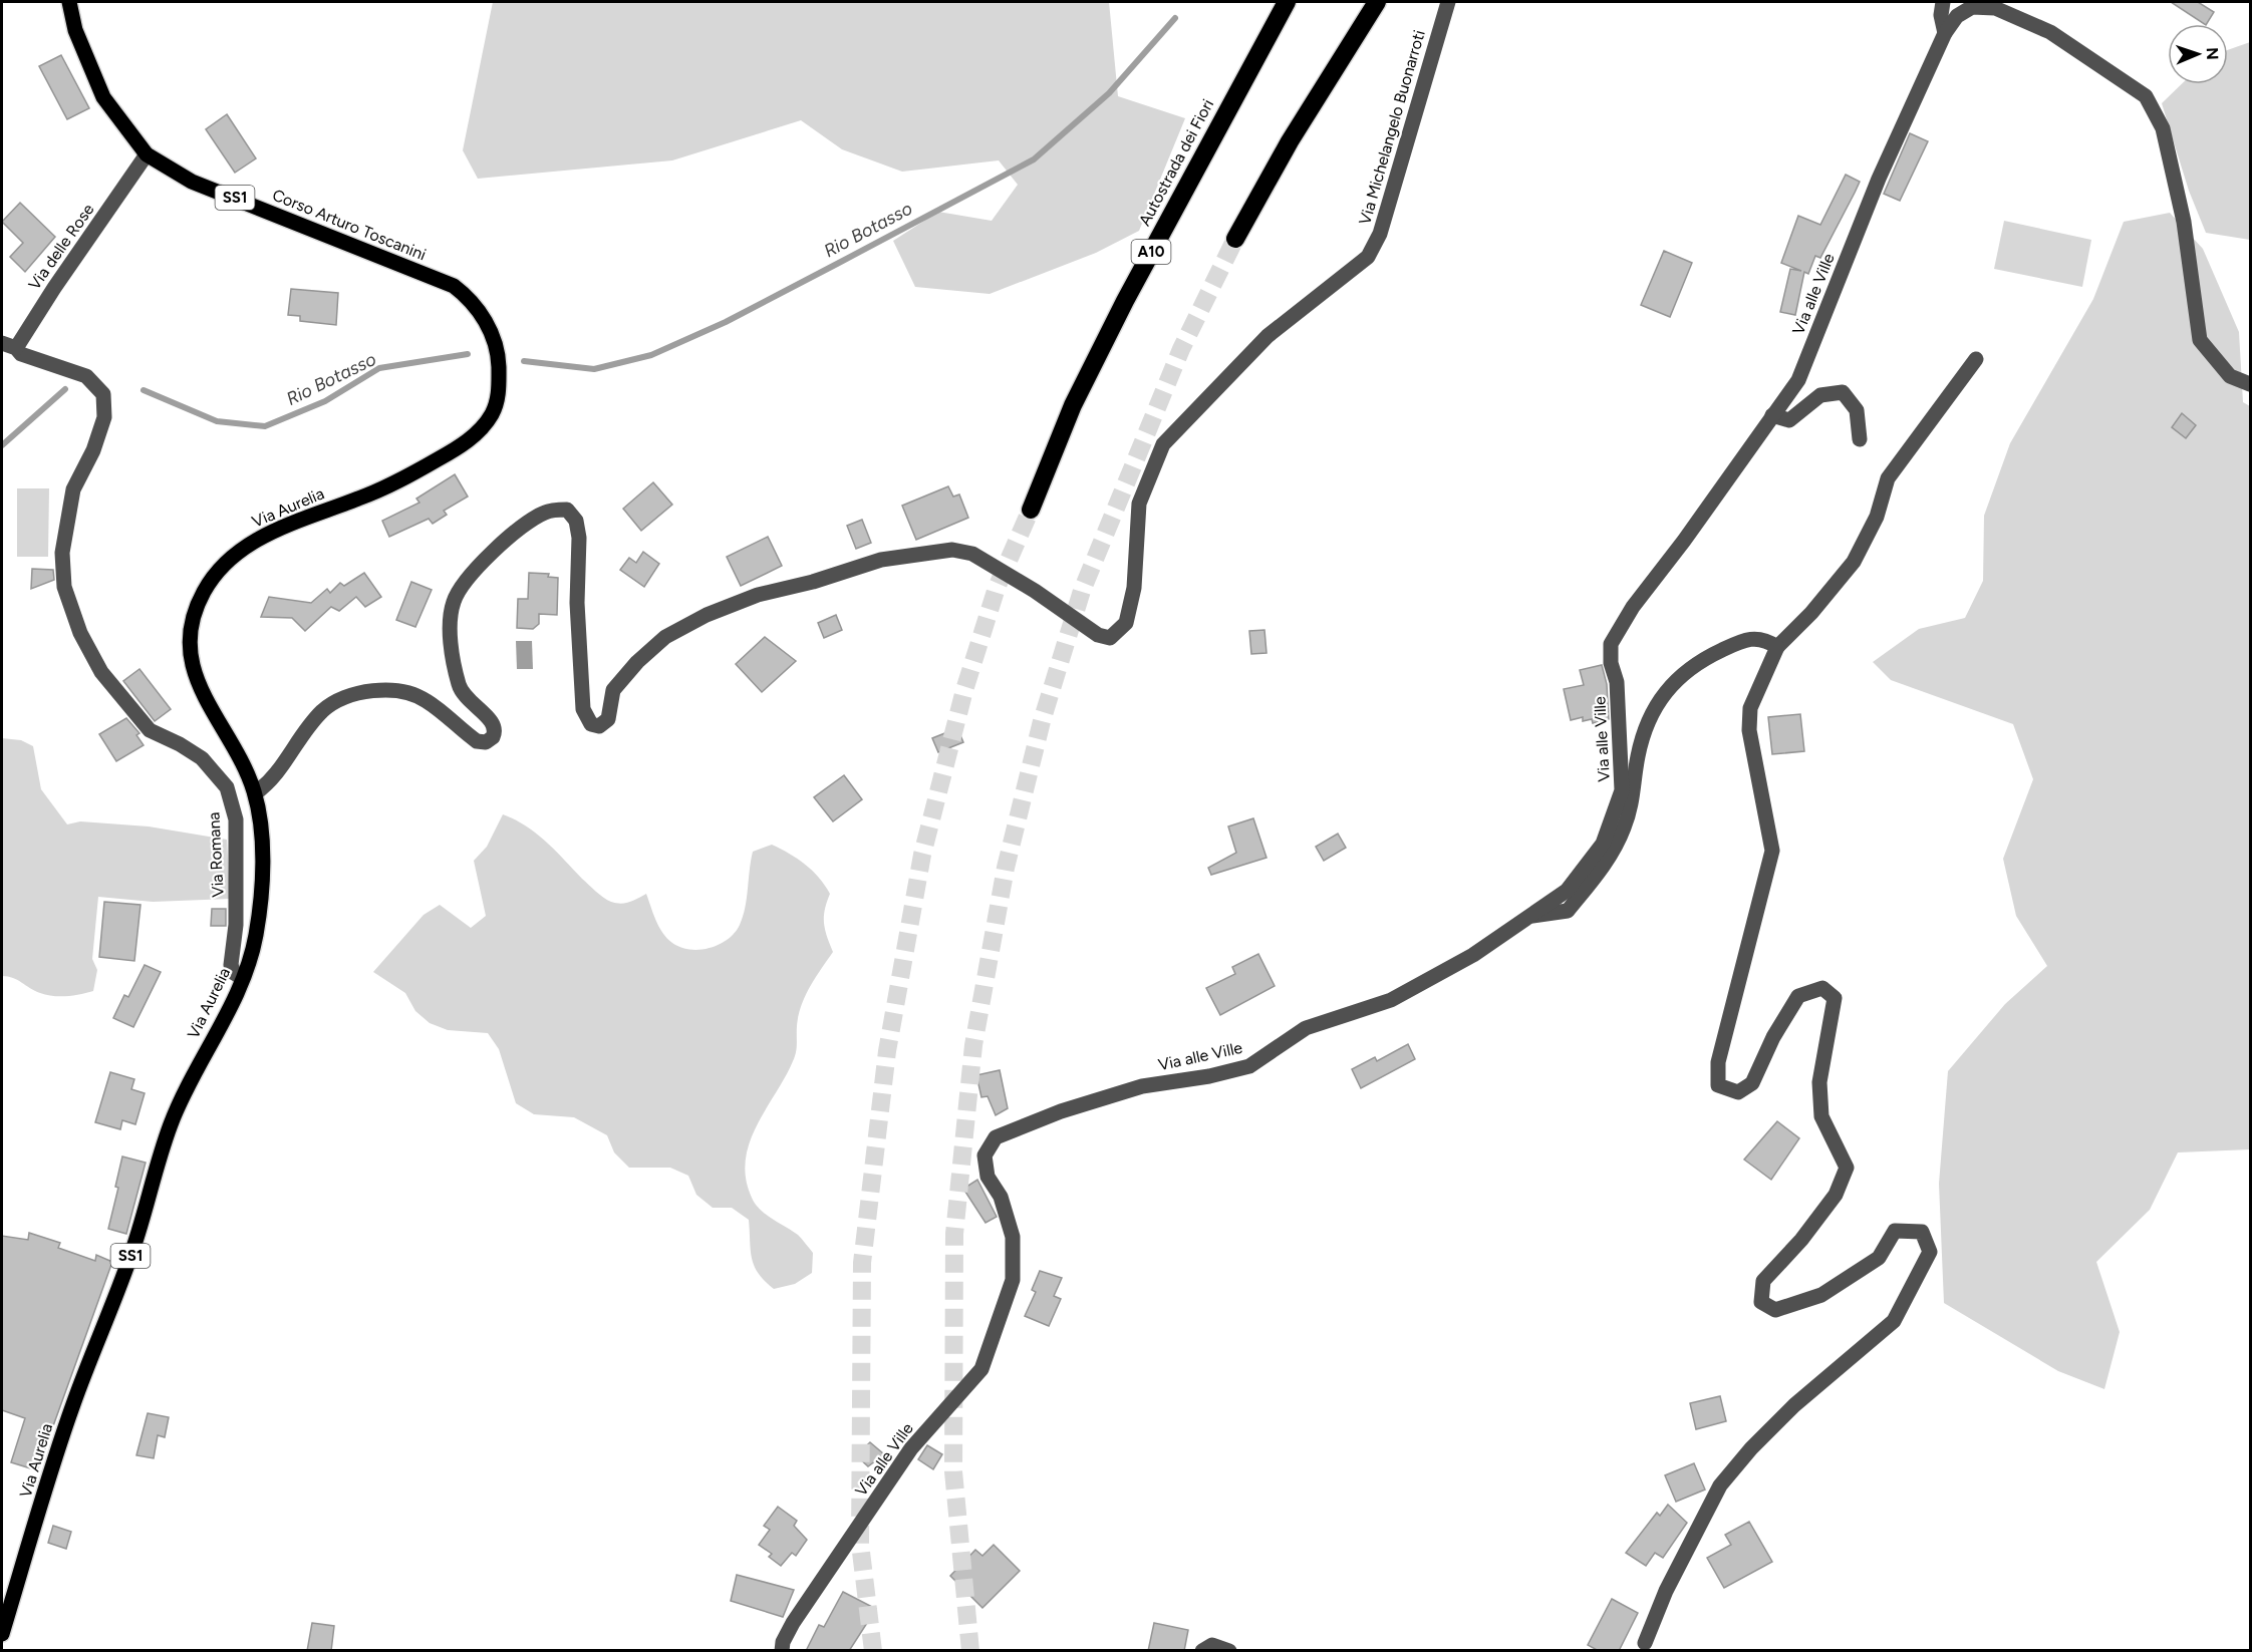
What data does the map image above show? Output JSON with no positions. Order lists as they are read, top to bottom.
{
  "streets": {
    "highway": ["Autostrada dei Fiori", "A10"],
    "main road": ["SS1", "Corso Arturo Toscanini", "Via Aurelia"],
    "street": [
      "Via Michelangelo Buonarroti",
      "Via delle Rose",
      "Via alle Ville",
      "Via Romana"
    ]
  },
  "crossings": [
    ["Via Michelangelo Buonarroti", "Via Aurelia"],
    ["Corso Arturo Toscanini", "Via delle Rose"],
    ["Corso Arturo Toscanini", "Via Aurelia"],
    ["Via delle Rose", "Via Romana"],
    ["Via Aurelia", "Via Romana"]
  ],
  "water": ["Rio Botasso"],
  "north": "right"
}
